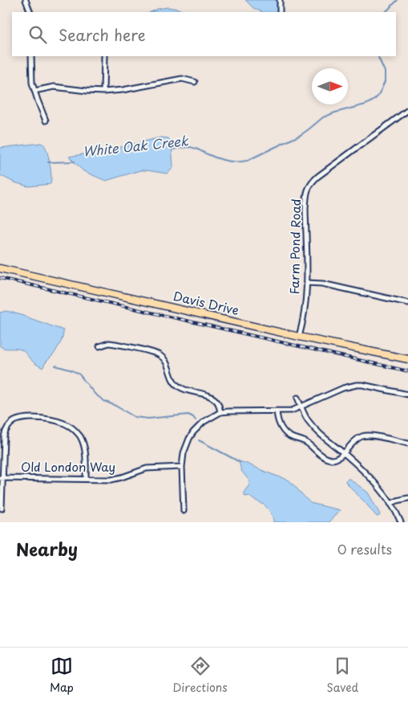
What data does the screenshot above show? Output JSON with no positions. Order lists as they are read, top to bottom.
{
  "streets": {
    "main road": ["Davis Drive"],
    "street": ["Farm Pond Road", "Old London Way"]
  },
  "crossings": [
    ["Farm Pond Road", "Davis Drive"]
  ],
  "water": ["White Oak Creek"],
  "north": "right",
  "page": {
    "search": "Search here",
    "heading": ["Nearby", "0 results"],
    "nav": ["Map", "Directions", "Saved"]
  }
}
